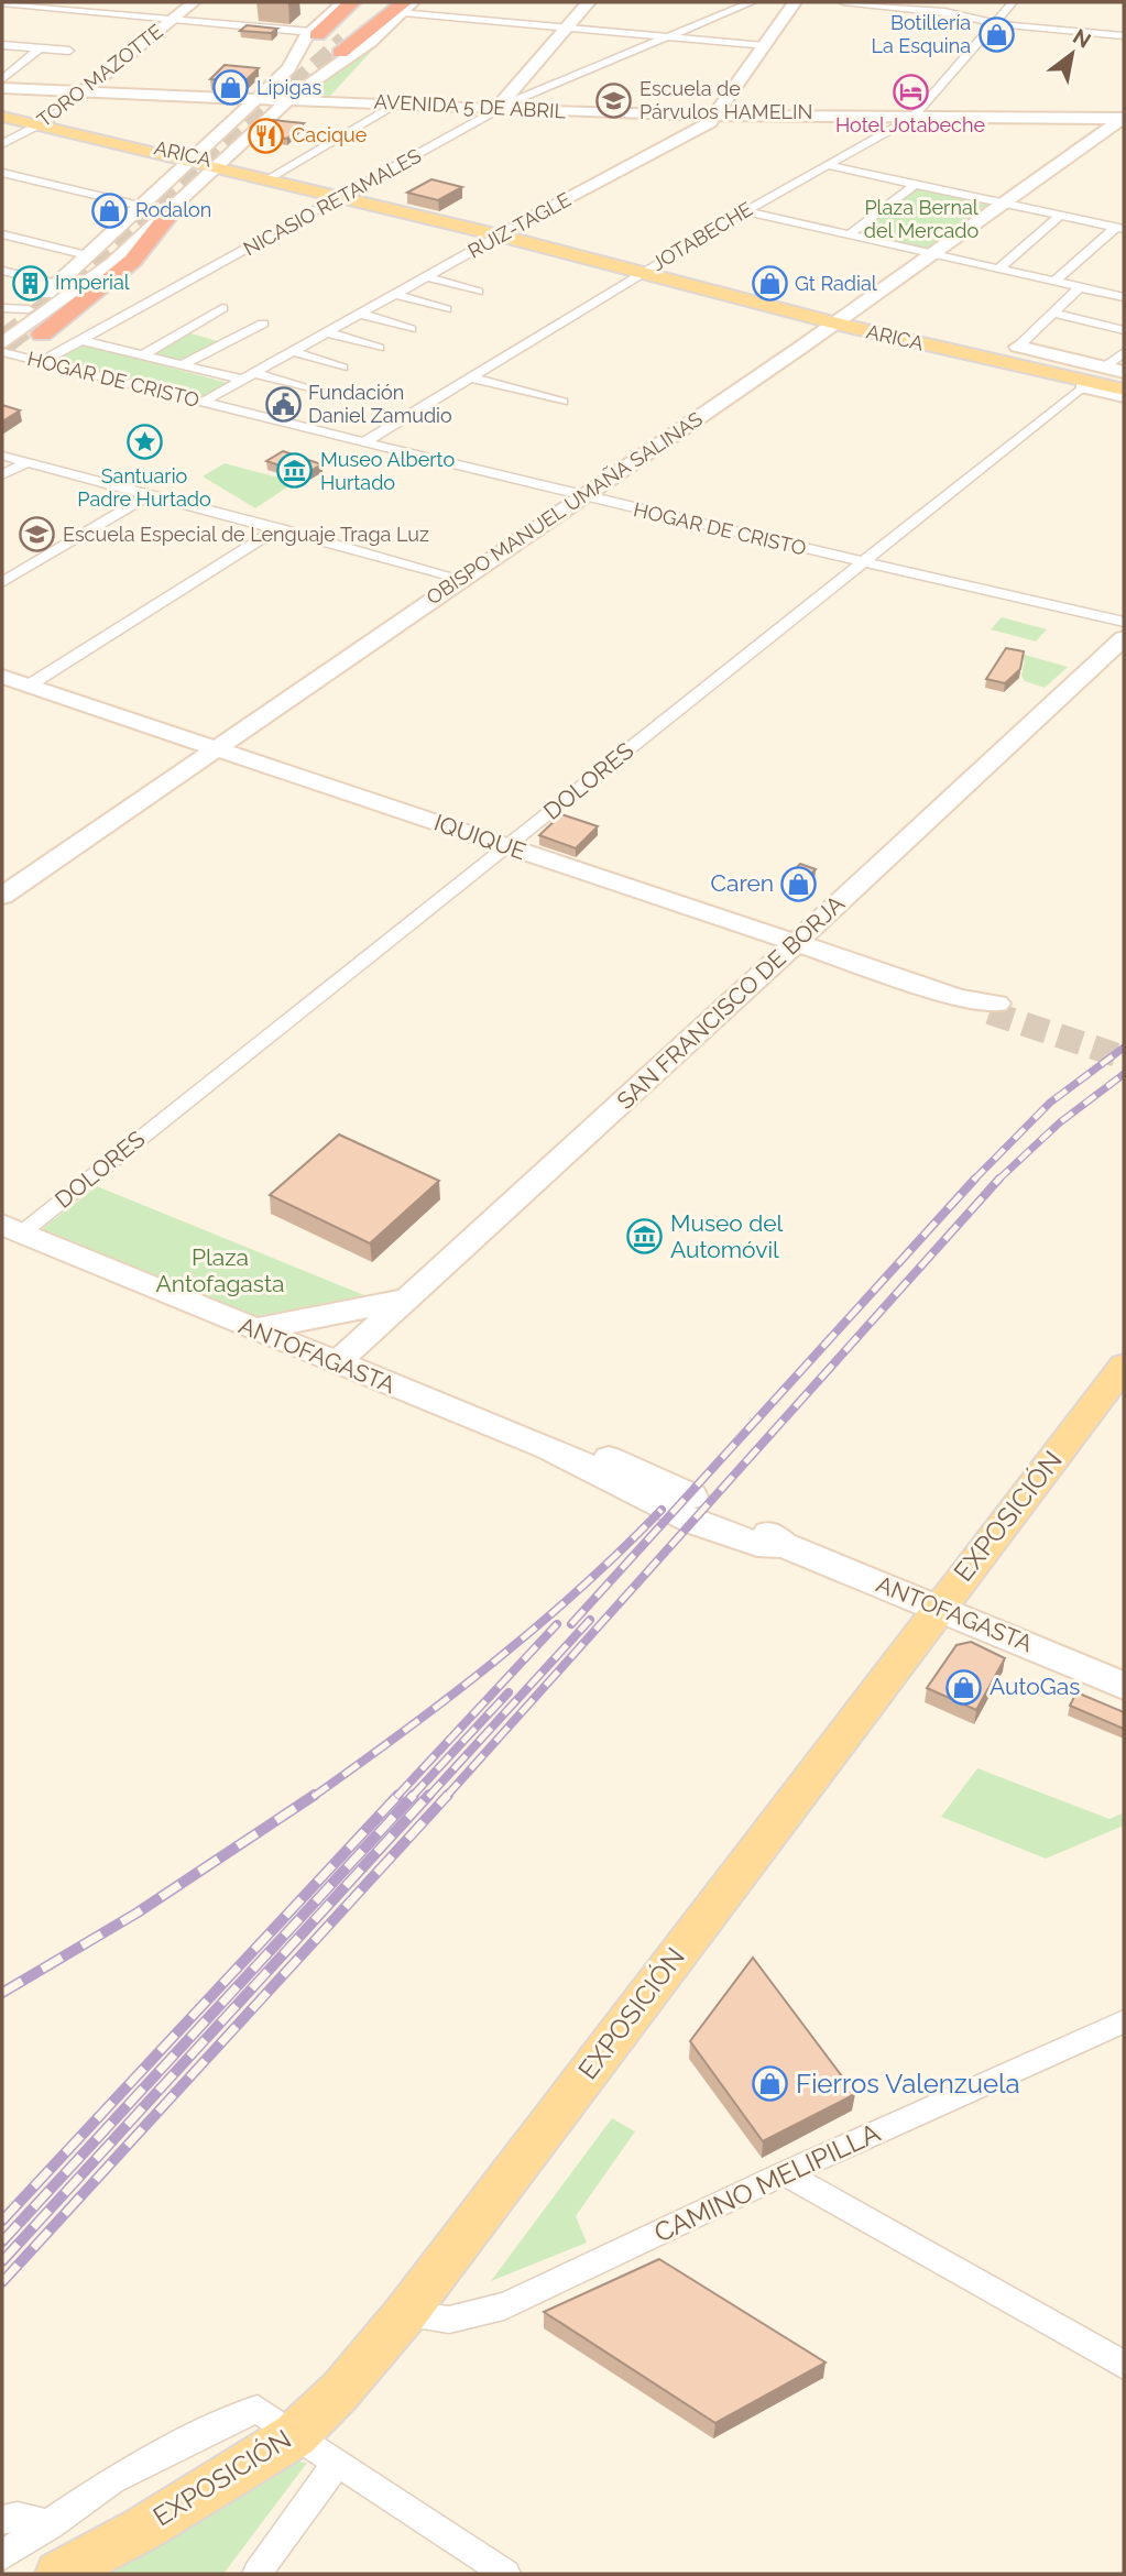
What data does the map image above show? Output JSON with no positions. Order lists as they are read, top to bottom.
{
  "streets": {
    "main road": ["ARICA", "EXPOSICIÓN"],
    "street": [
      "TORO MAZOTTE",
      "AVENIDA 5 DE ABRIL",
      "NICASIO RETAMALES",
      "RUIZ-TAGLE",
      "JOTABECHE",
      "HOGAR DE CRISTO",
      "OBISPO MANUEL UMAÑA SALINAS",
      "DOLORES",
      "IQUIQUE",
      "SAN FRANCISCO DE BORJA",
      "ANTOFAGASTA",
      "CAMINO MELIPILLA"
    ]
  },
  "crossings": [
    ["TORO MAZOTTE", "AVENIDA 5 DE ABRIL"],
    ["TORO MAZOTTE", "ARICA"],
    ["AVENIDA 5 DE ABRIL", "NICASIO RETAMALES"],
    ["AVENIDA 5 DE ABRIL", "RUIZ-TAGLE"],
    ["AVENIDA 5 DE ABRIL", "JOTABECHE"],
    ["AVENIDA 5 DE ABRIL", "OBISPO MANUEL UMAÑA SALINAS"],
    ["ARICA", "NICASIO RETAMALES"],
    ["ARICA", "RUIZ-TAGLE"],
    ["ARICA", "JOTABECHE"],
    ["ARICA", "OBISPO MANUEL UMAÑA SALINAS"],
    ["NICASIO RETAMALES", "HOGAR DE CRISTO"],
    ["RUIZ-TAGLE", "HOGAR DE CRISTO"],
    ["JOTABECHE", "HOGAR DE CRISTO"],
    ["HOGAR DE CRISTO", "OBISPO MANUEL UMAÑA SALINAS"],
    ["HOGAR DE CRISTO", "DOLORES"],
    ["OBISPO MANUEL UMAÑA SALINAS", "IQUIQUE"],
    ["DOLORES", "IQUIQUE"],
    ["DOLORES", "ANTOFAGASTA"],
    ["IQUIQUE", "SAN FRANCISCO DE BORJA"],
    ["SAN FRANCISCO DE BORJA", "ANTOFAGASTA"],
    ["ANTOFAGASTA", "EXPOSICIÓN"],
    ["EXPOSICIÓN", "CAMINO MELIPILLA"]
  ],
  "parks": ["Plaza Bernal del Mercado", "Plaza Antofagasta"],
  "places": {
    "shop": [
      "Botillería La Esquina",
      "Lipigas",
      "Rodalon",
      "Gt Radial",
      "Caren",
      "AutoGas",
      "Fierros Valenzuela"
    ],
    "hotel": ["Hotel Jotabeche"],
    "school or university": ["Escuela de Párvulos HAMELIN", "Escuela Especial de Lenguaje Traga Luz"],
    "restaurant": ["Cacique"],
    "building": ["Imperial"],
    "public building": ["Fundación Daniel Zamudio"],
    "place": ["Santuario Padre Hurtado"],
    "museum": ["Museo Alberto Hurtado", "Museo del Automóvil"]
  },
  "north": "top right"
}
